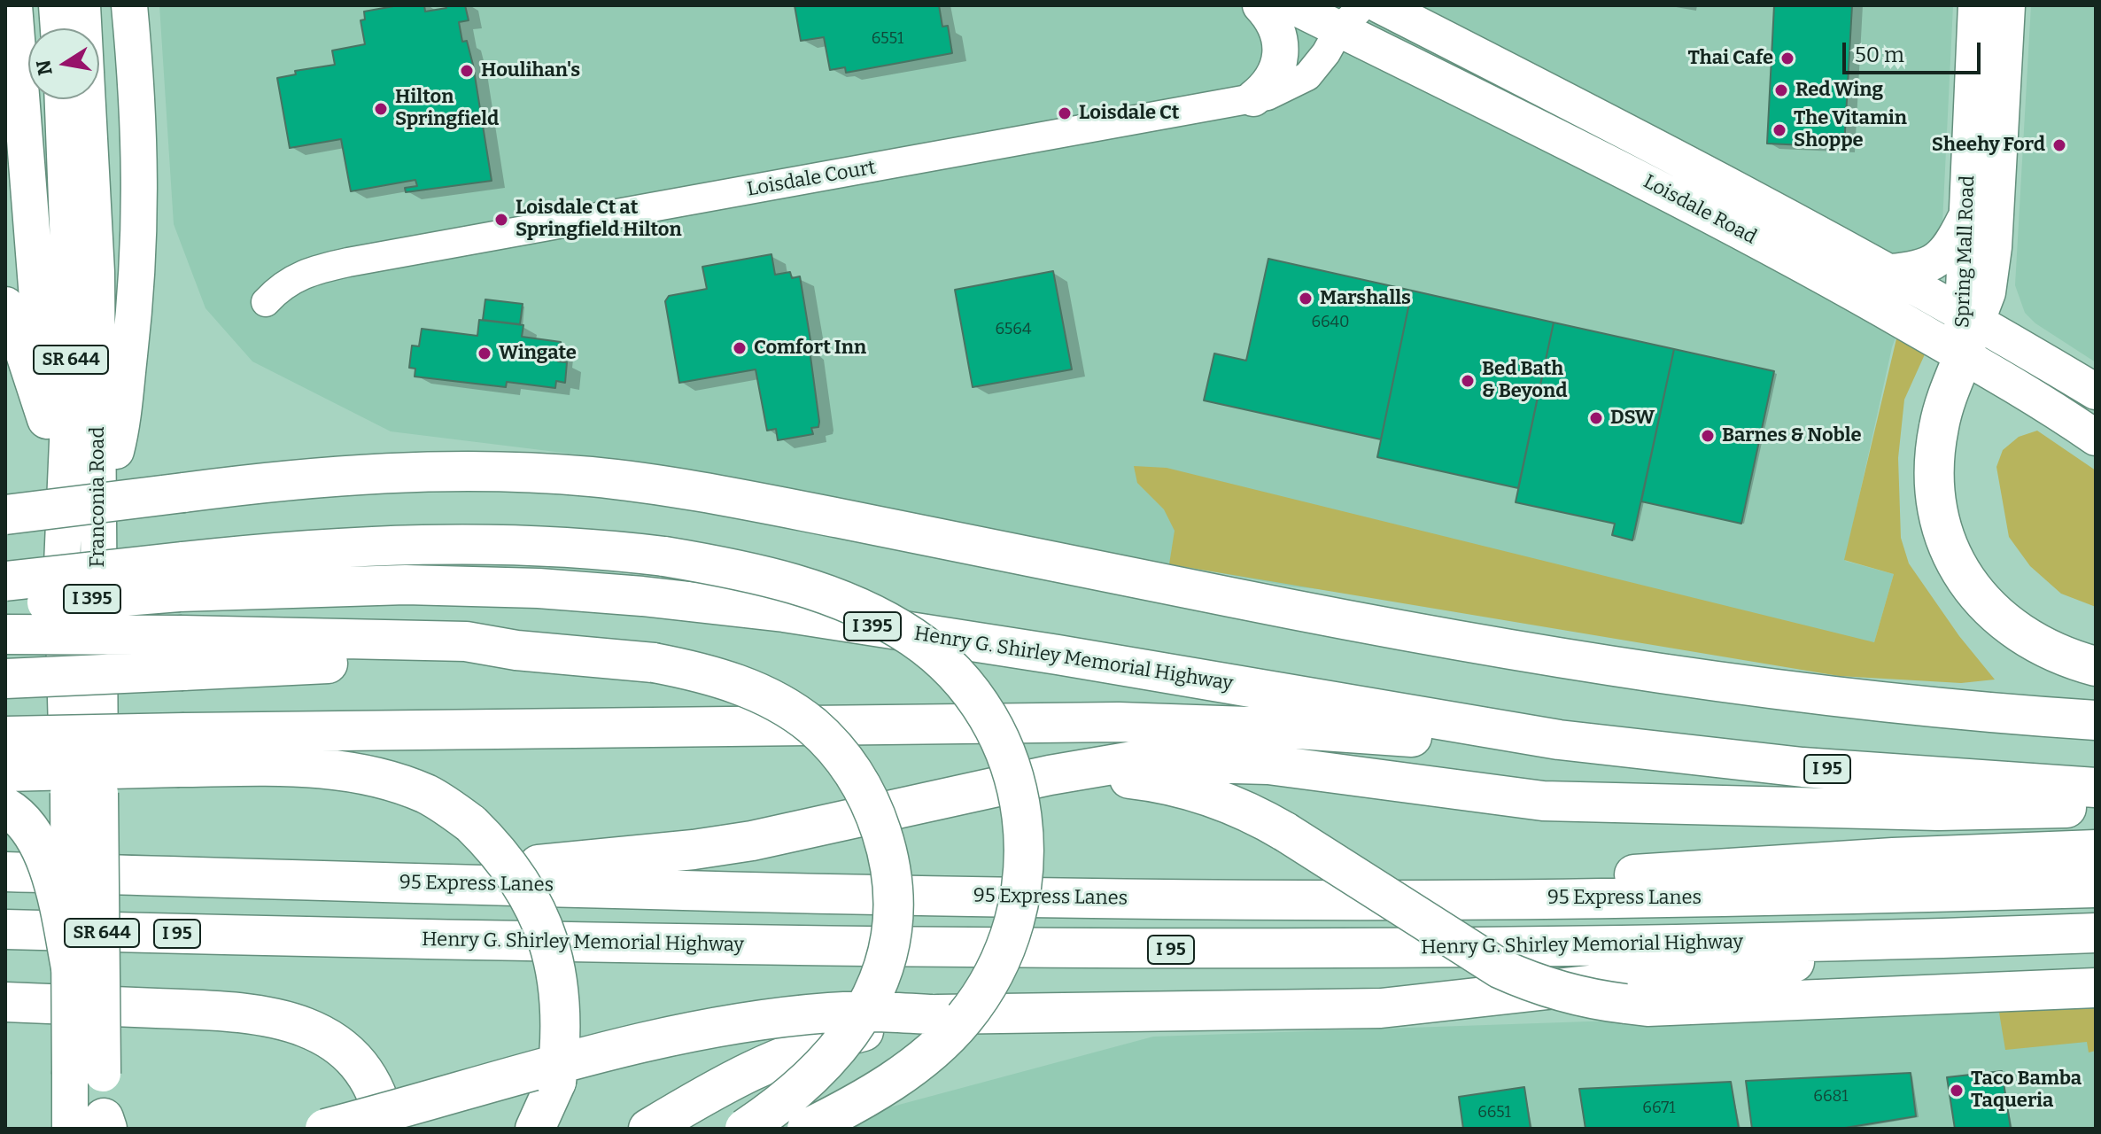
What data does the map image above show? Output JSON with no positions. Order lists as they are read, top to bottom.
{
  "streets": {
    "highway": [
      "I 395",
      "Henry G. Shirley Memorial Highway",
      "I 95",
      "95 Express Lanes"
    ],
    "main road": [
      "Loisdale Road",
      "Spring Mall Road",
      "SR 644",
      "Franconia Road"
    ],
    "street": ["Loisdale Court"]
  },
  "crossings": [
    ["Loisdale Court", "Loisdale Road"],
    ["Loisdale Road", "Spring Mall Road"],
    ["SR 644", "Franconia Road"],
    ["Henry G. Shirley Memorial Highway", "I 95"]
  ],
  "places": [
    "Thai Cafe",
    "Houlihan's",
    "Red Wing",
    "Hilton Springfield",
    "Loisdale Ct",
    "The Vitamin Shoppe",
    "Sheehy Ford",
    "Loisdale Ct at Springfield Hilton",
    "Marshalls",
    "Comfort Inn",
    "Wingate",
    "Bed Bath & Beyond",
    "DSW",
    "Barnes & Noble",
    "Taco Bamba Taqueria"
  ],
  "house_numbers": [
    "6551",
    "6640",
    "6564",
    "6681",
    "6671",
    "6651"
  ],
  "scale_bar": "50 m",
  "north": "left"
}
